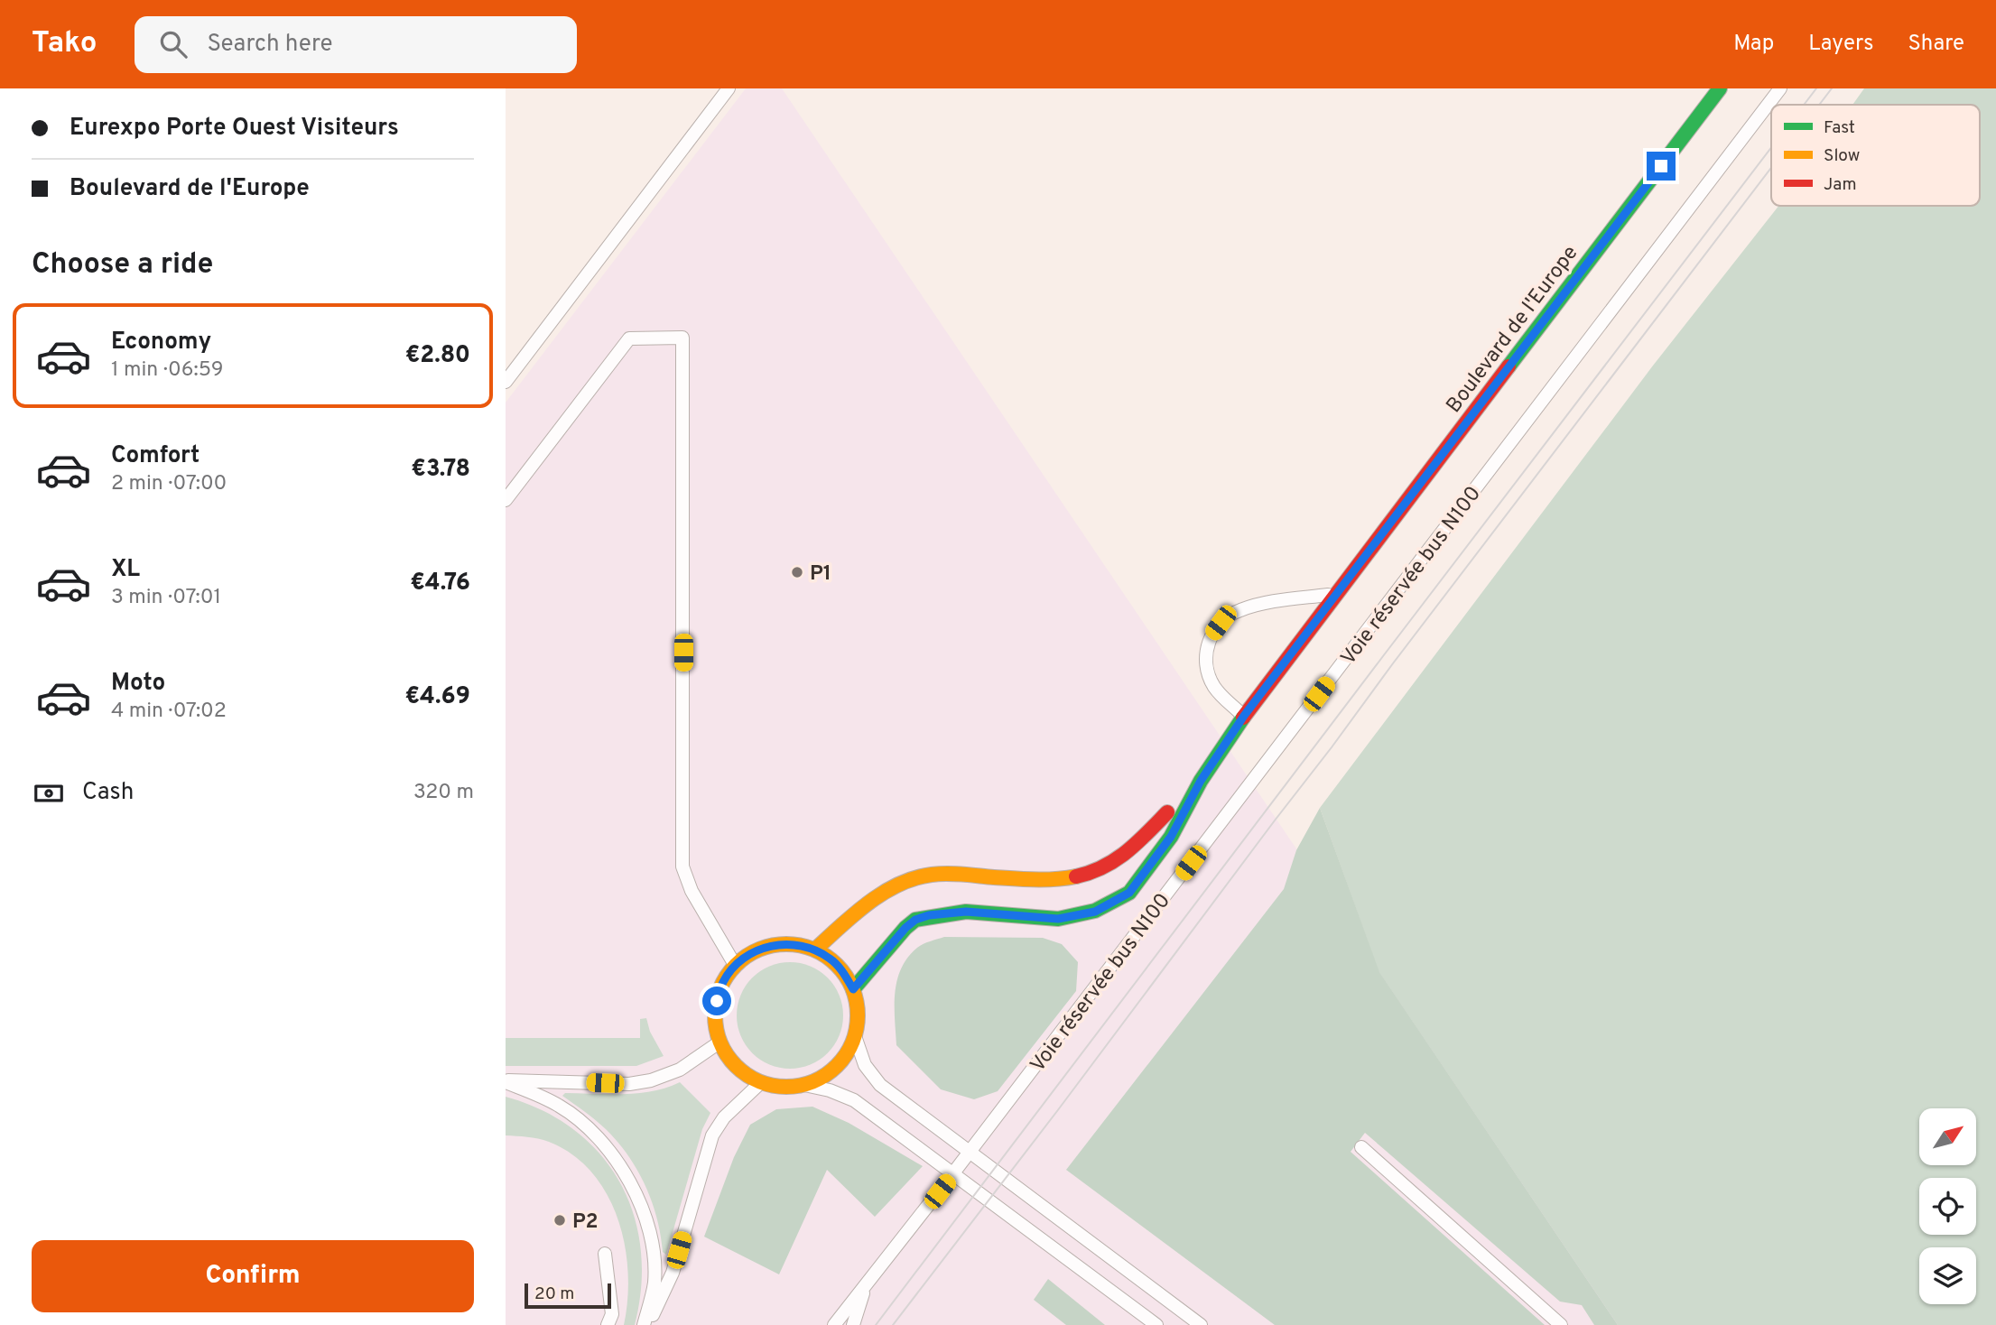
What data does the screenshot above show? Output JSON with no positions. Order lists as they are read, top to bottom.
{
  "streets": {
    "street": ["Boulevard de l'Europe"],
    "lane": ["Voie réservée bus N100"]
  },
  "places": ["P1", "P2"],
  "legend": ["Fast", "Slow", "Jam"],
  "scale_bar": "20 m",
  "north": "top right",
  "page": {
    "header": "Tako",
    "search": "Search here",
    "nav": ["Map", "Layers", "Share"],
    "banner": ["Eurexpo Porte Ouest Visiteurs", "Boulevard de l'Europe"],
    "heading": "Choose a ride",
    "list": [
      {
        "name": "Economy",
        "note": "1 min · 06:59",
        "value": "€2.80"
      },
      {
        "name": "Comfort",
        "note": "2 min · 07:00",
        "value": "€3.78"
      },
      {
        "name": "XL",
        "note": "3 min · 07:01",
        "value": "€4.76"
      },
      {
        "name": "Moto",
        "note": "4 min · 07:02",
        "value": "€4.69"
      }
    ],
    "pay": ["Cash", "320 m"],
    "buttons": "Confirm",
    "scale": "20 m"
  }
}
